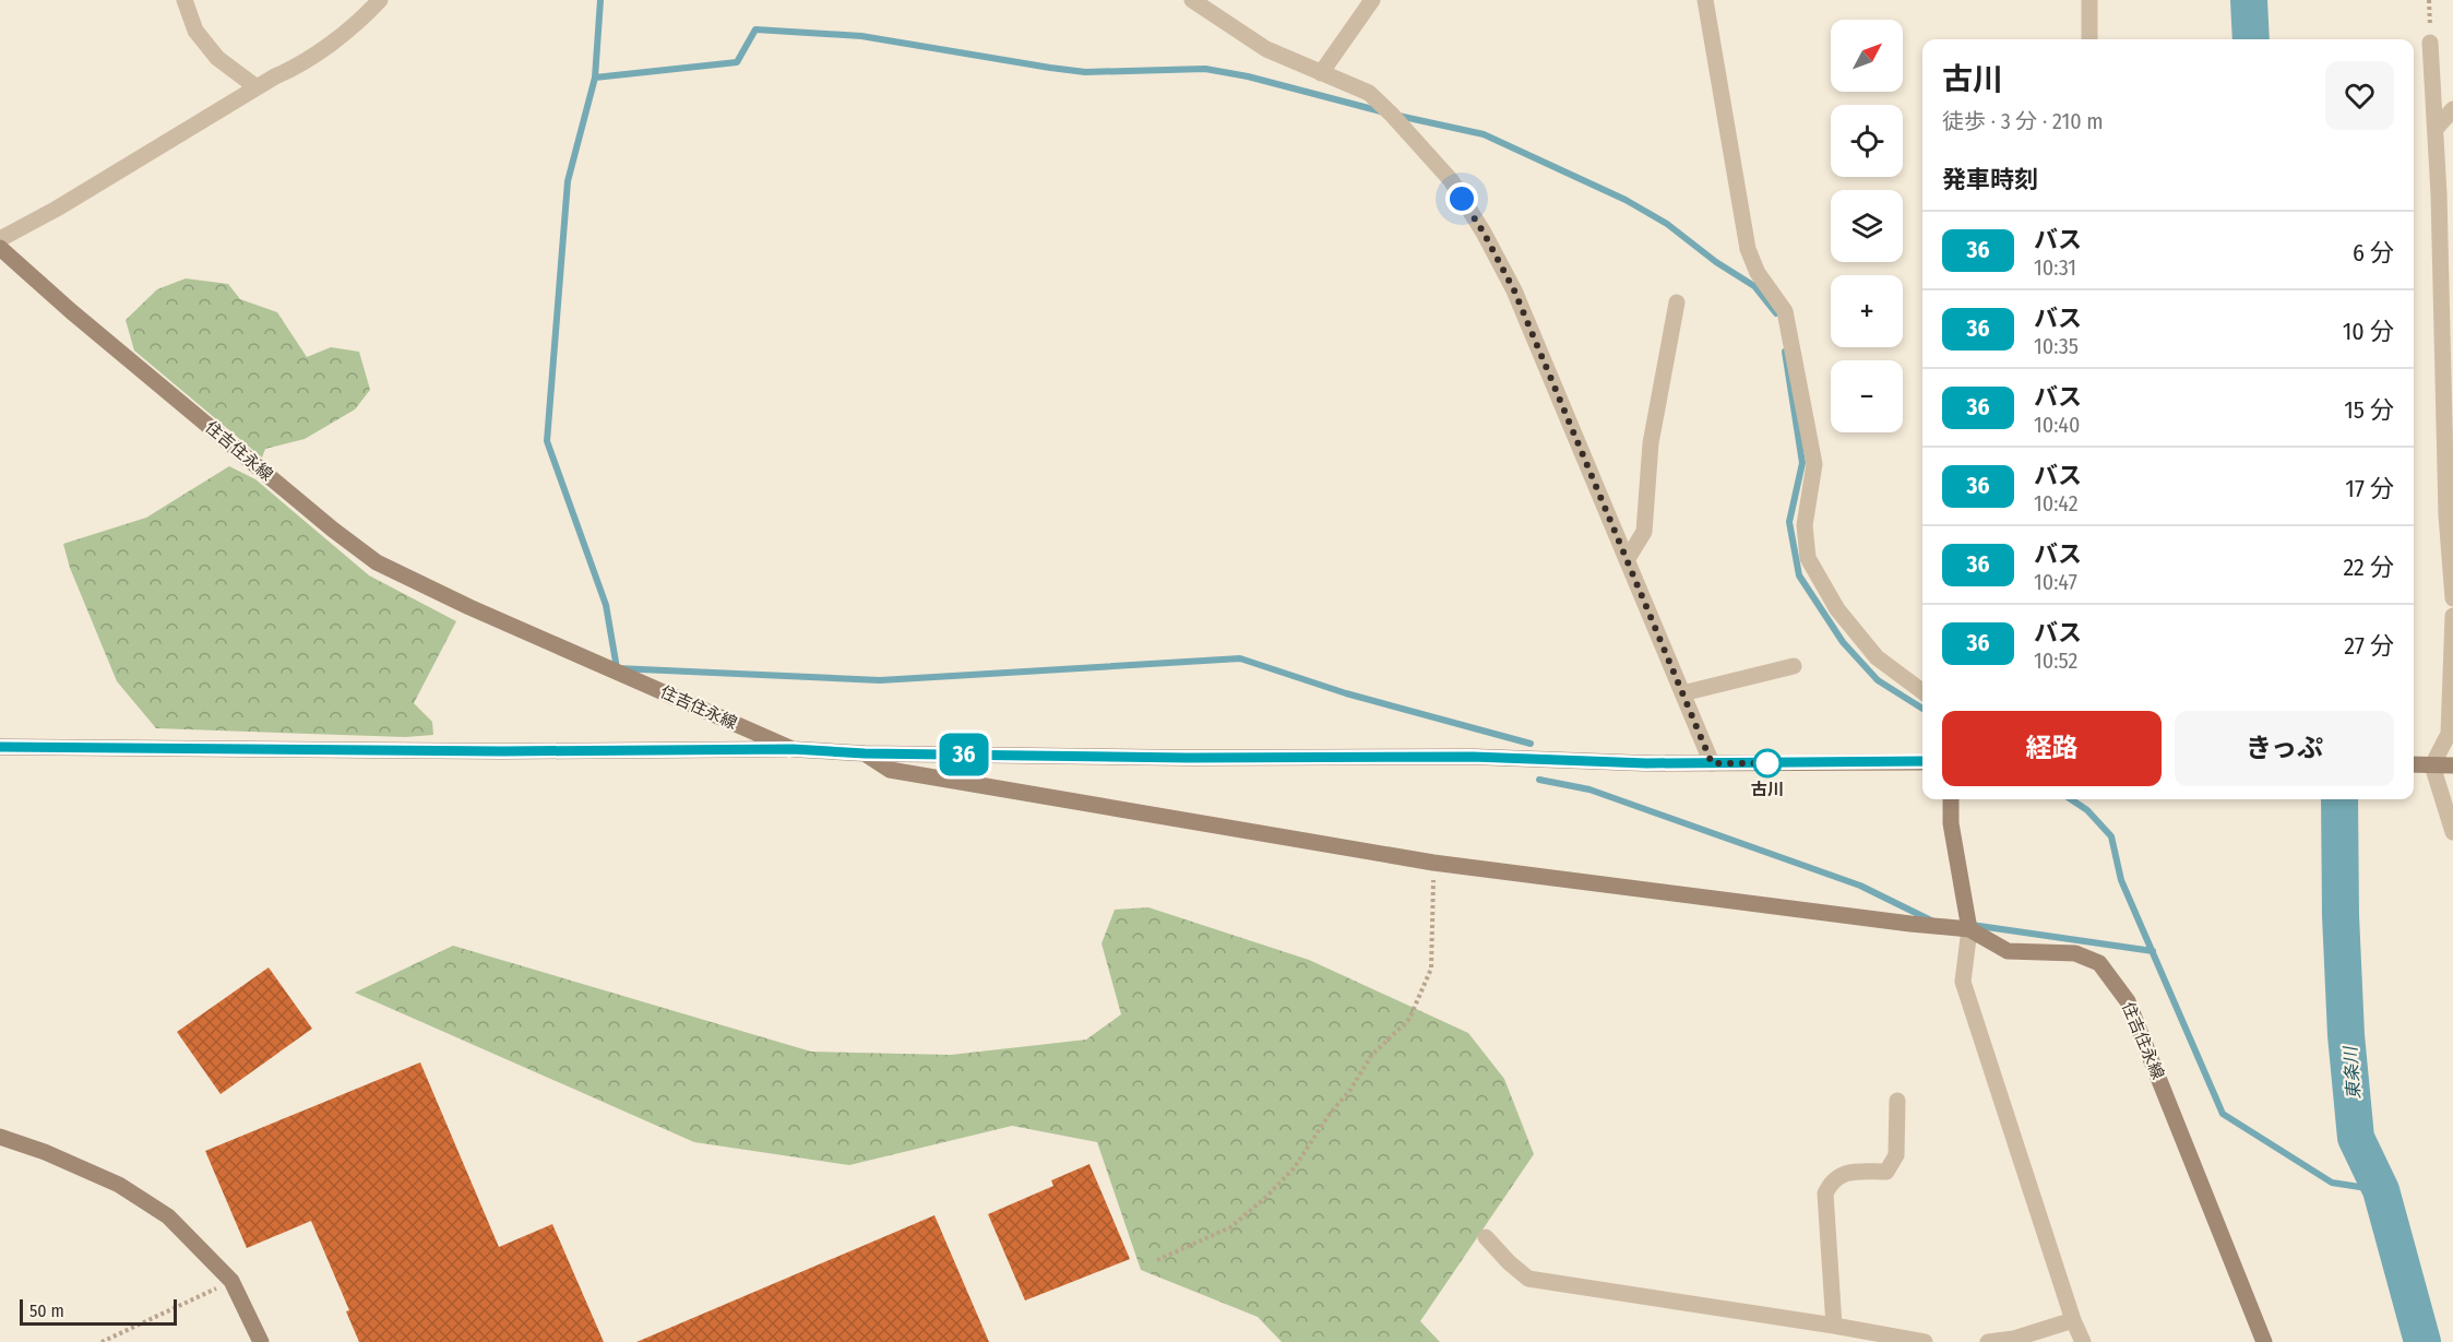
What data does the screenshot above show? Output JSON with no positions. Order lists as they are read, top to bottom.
{
  "streets": {
    "main road": ["住吉住永線"]
  },
  "water": ["東条川"],
  "places": ["古川"],
  "lines": ["bus line 36"],
  "scale_bar": "50 m",
  "north": "top right",
  "page": {
    "on_map": "36",
    "map_buttons": ["+", "−"],
    "heading": [
      ["古川", "徒歩 · 3 分 · 210 m"],
      "発車時刻"
    ],
    "list": [
      {
        "mark": "36",
        "name": "バス",
        "note": "10:31",
        "value": "6 分"
      },
      {
        "mark": "36",
        "name": "バス",
        "note": "10:35",
        "value": "10 分"
      },
      {
        "mark": "36",
        "name": "バス",
        "note": "10:40",
        "value": "15 分"
      },
      {
        "mark": "36",
        "name": "バス",
        "note": "10:42",
        "value": "17 分"
      },
      {
        "mark": "36",
        "name": "バス",
        "note": "10:47",
        "value": "22 分"
      },
      {
        "mark": "36",
        "name": "バス",
        "note": "10:52",
        "value": "27 分"
      }
    ],
    "buttons": ["経路", "きっぷ"],
    "scale": "50 m"
  }
}
